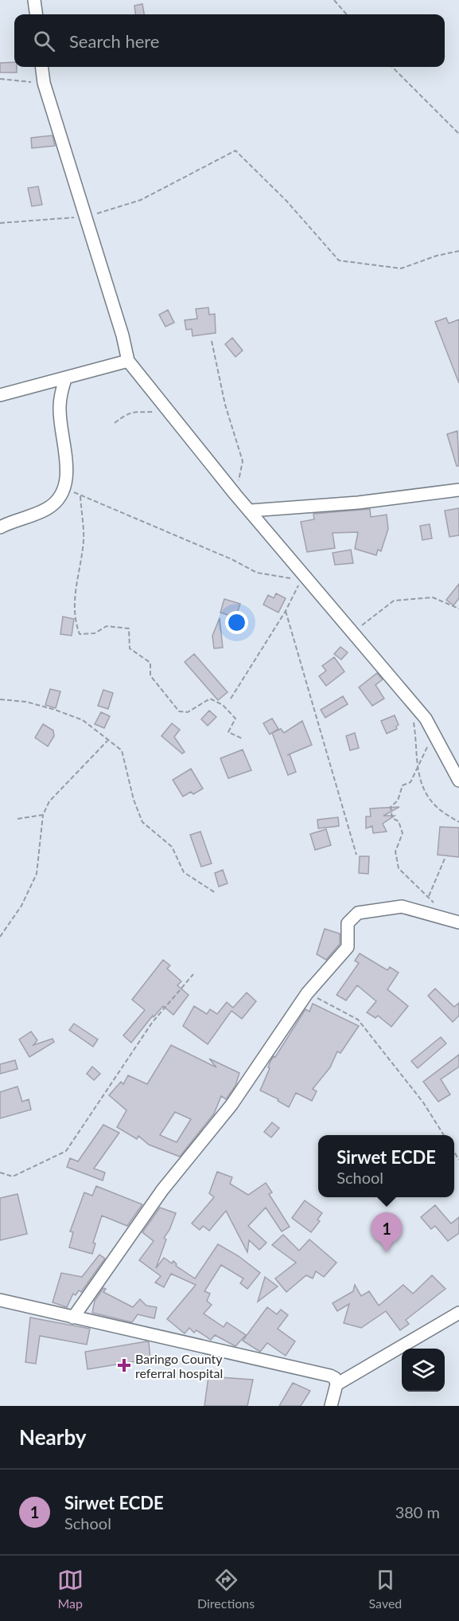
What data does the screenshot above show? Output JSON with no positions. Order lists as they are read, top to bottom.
{
  "places": {
    "health": ["Baringo County referral hospital"]
  },
  "page": {
    "search": "Search here",
    "popup": ["Sirwet ECDE", "School"],
    "pins": "1",
    "heading": "Nearby",
    "list": [
      {
        "mark": "1",
        "name": "Sirwet ECDE",
        "note": "School",
        "value": "380 m"
      }
    ],
    "nav": ["Map", "Directions", "Saved"]
  }
}
